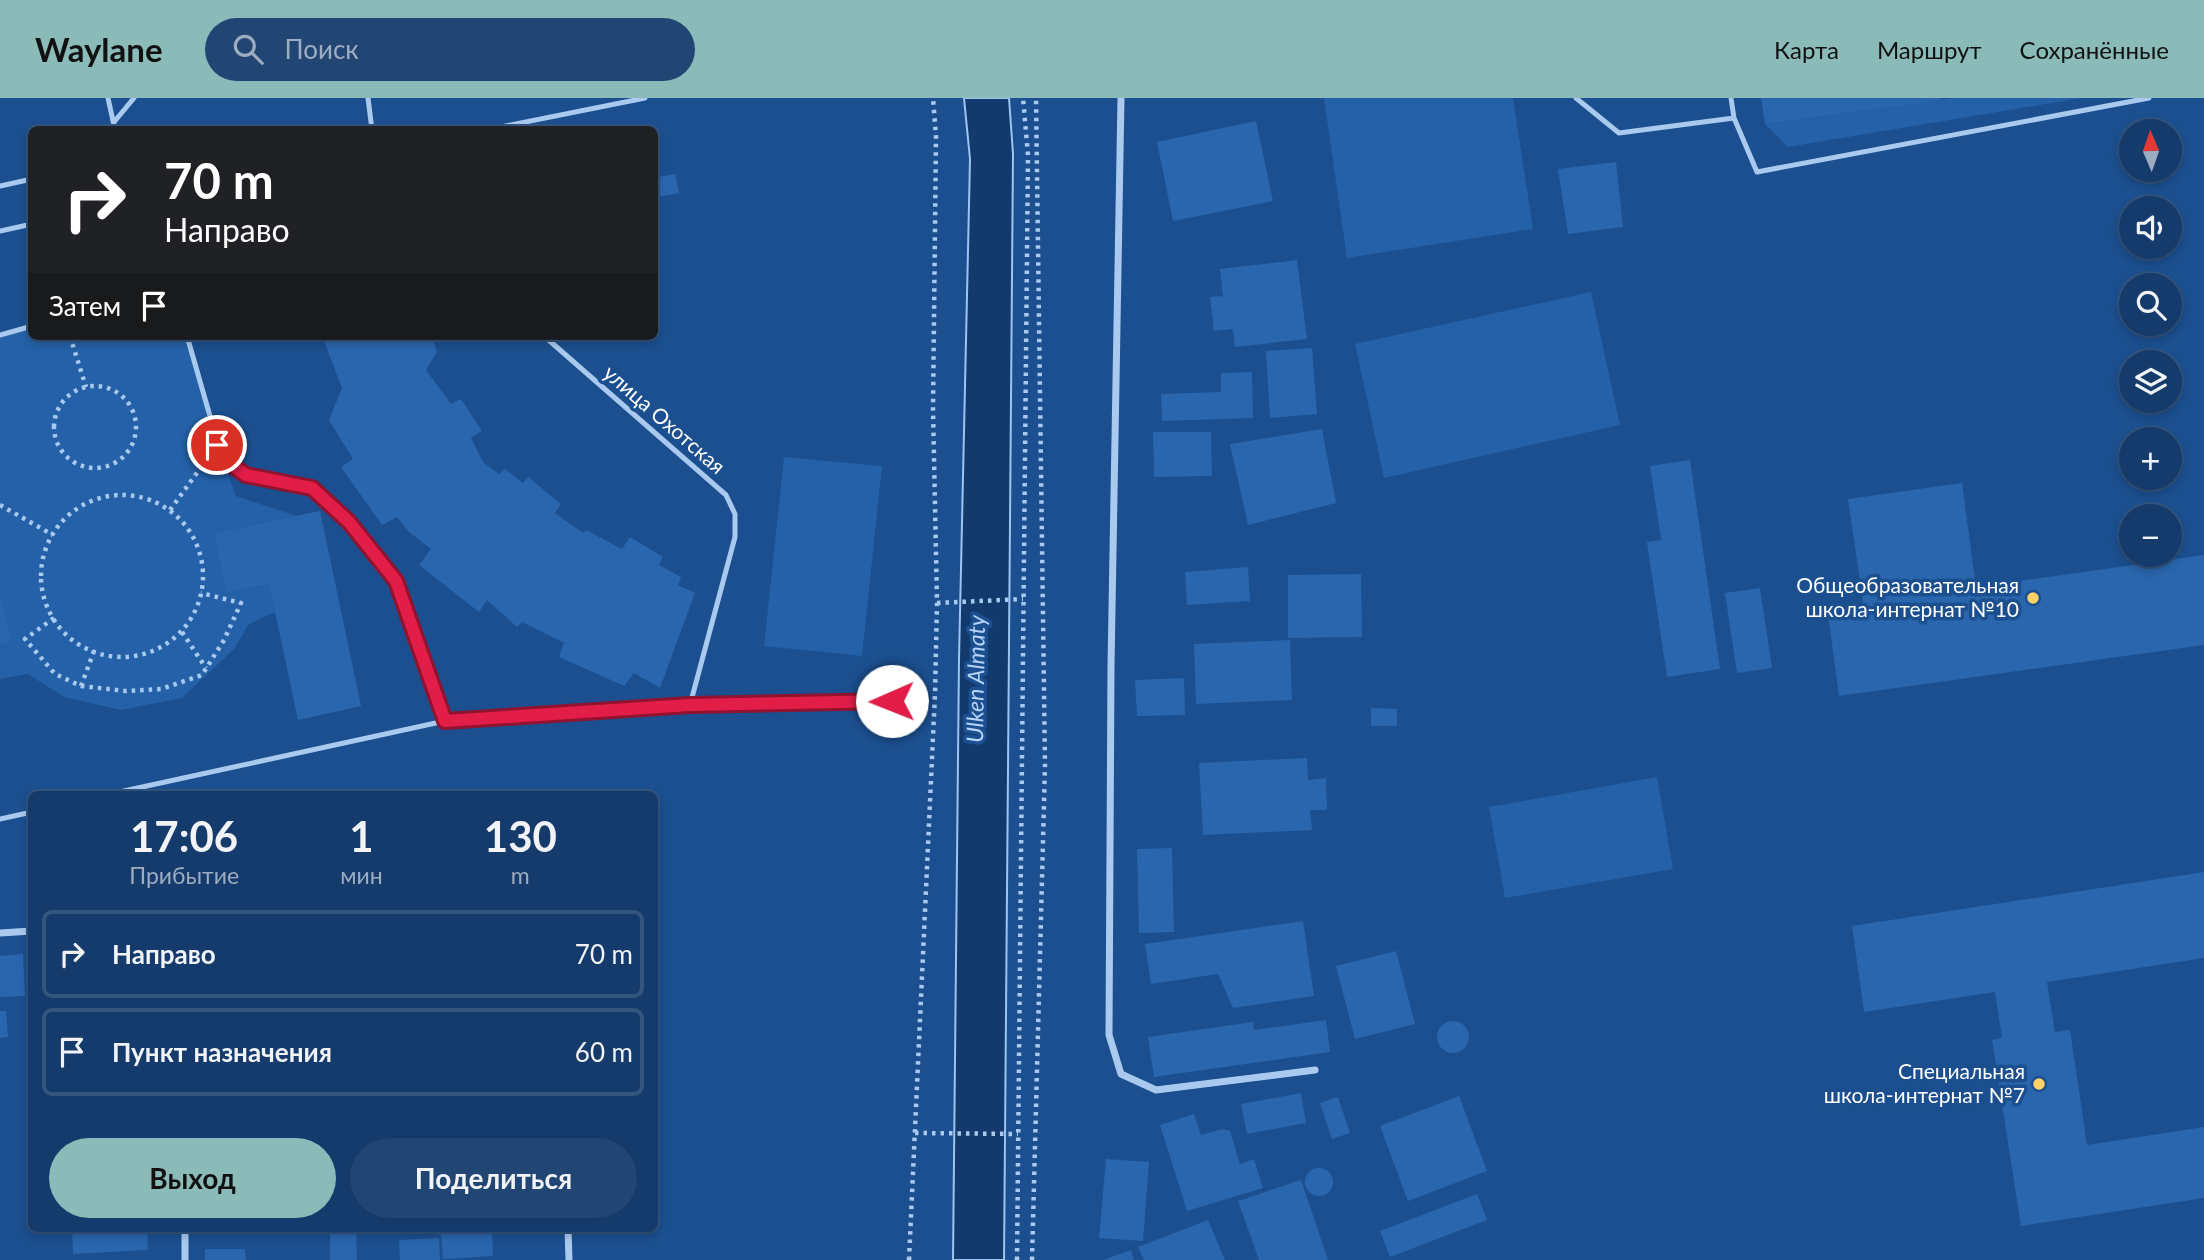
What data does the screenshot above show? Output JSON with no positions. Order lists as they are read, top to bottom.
{
  "streets": {
    "lane": ["улица Охотская"]
  },
  "water": ["Ulken Almaty"],
  "places": ["Общеобразовательная школа-интернат №10", "Специальная школа-интернат №7"],
  "north": "top",
  "page": {
    "header": "Waylane",
    "search": "Поиск",
    "nav": ["Карта", "Маршрут", "Сохранённые"],
    "map_buttons": ["+", "−"],
    "turn": ["70 m", "Направо"],
    "then": "Затем",
    "eta": [
      "17:06",
      "Прибытие",
      "1",
      "мин",
      "130",
      "m"
    ],
    "list": [
      {
        "name": "Направо",
        "value": "70 m"
      },
      {
        "name": "Пункт назначения",
        "value": "60 m"
      }
    ],
    "buttons": ["Выход", "Поделиться"]
  }
}
